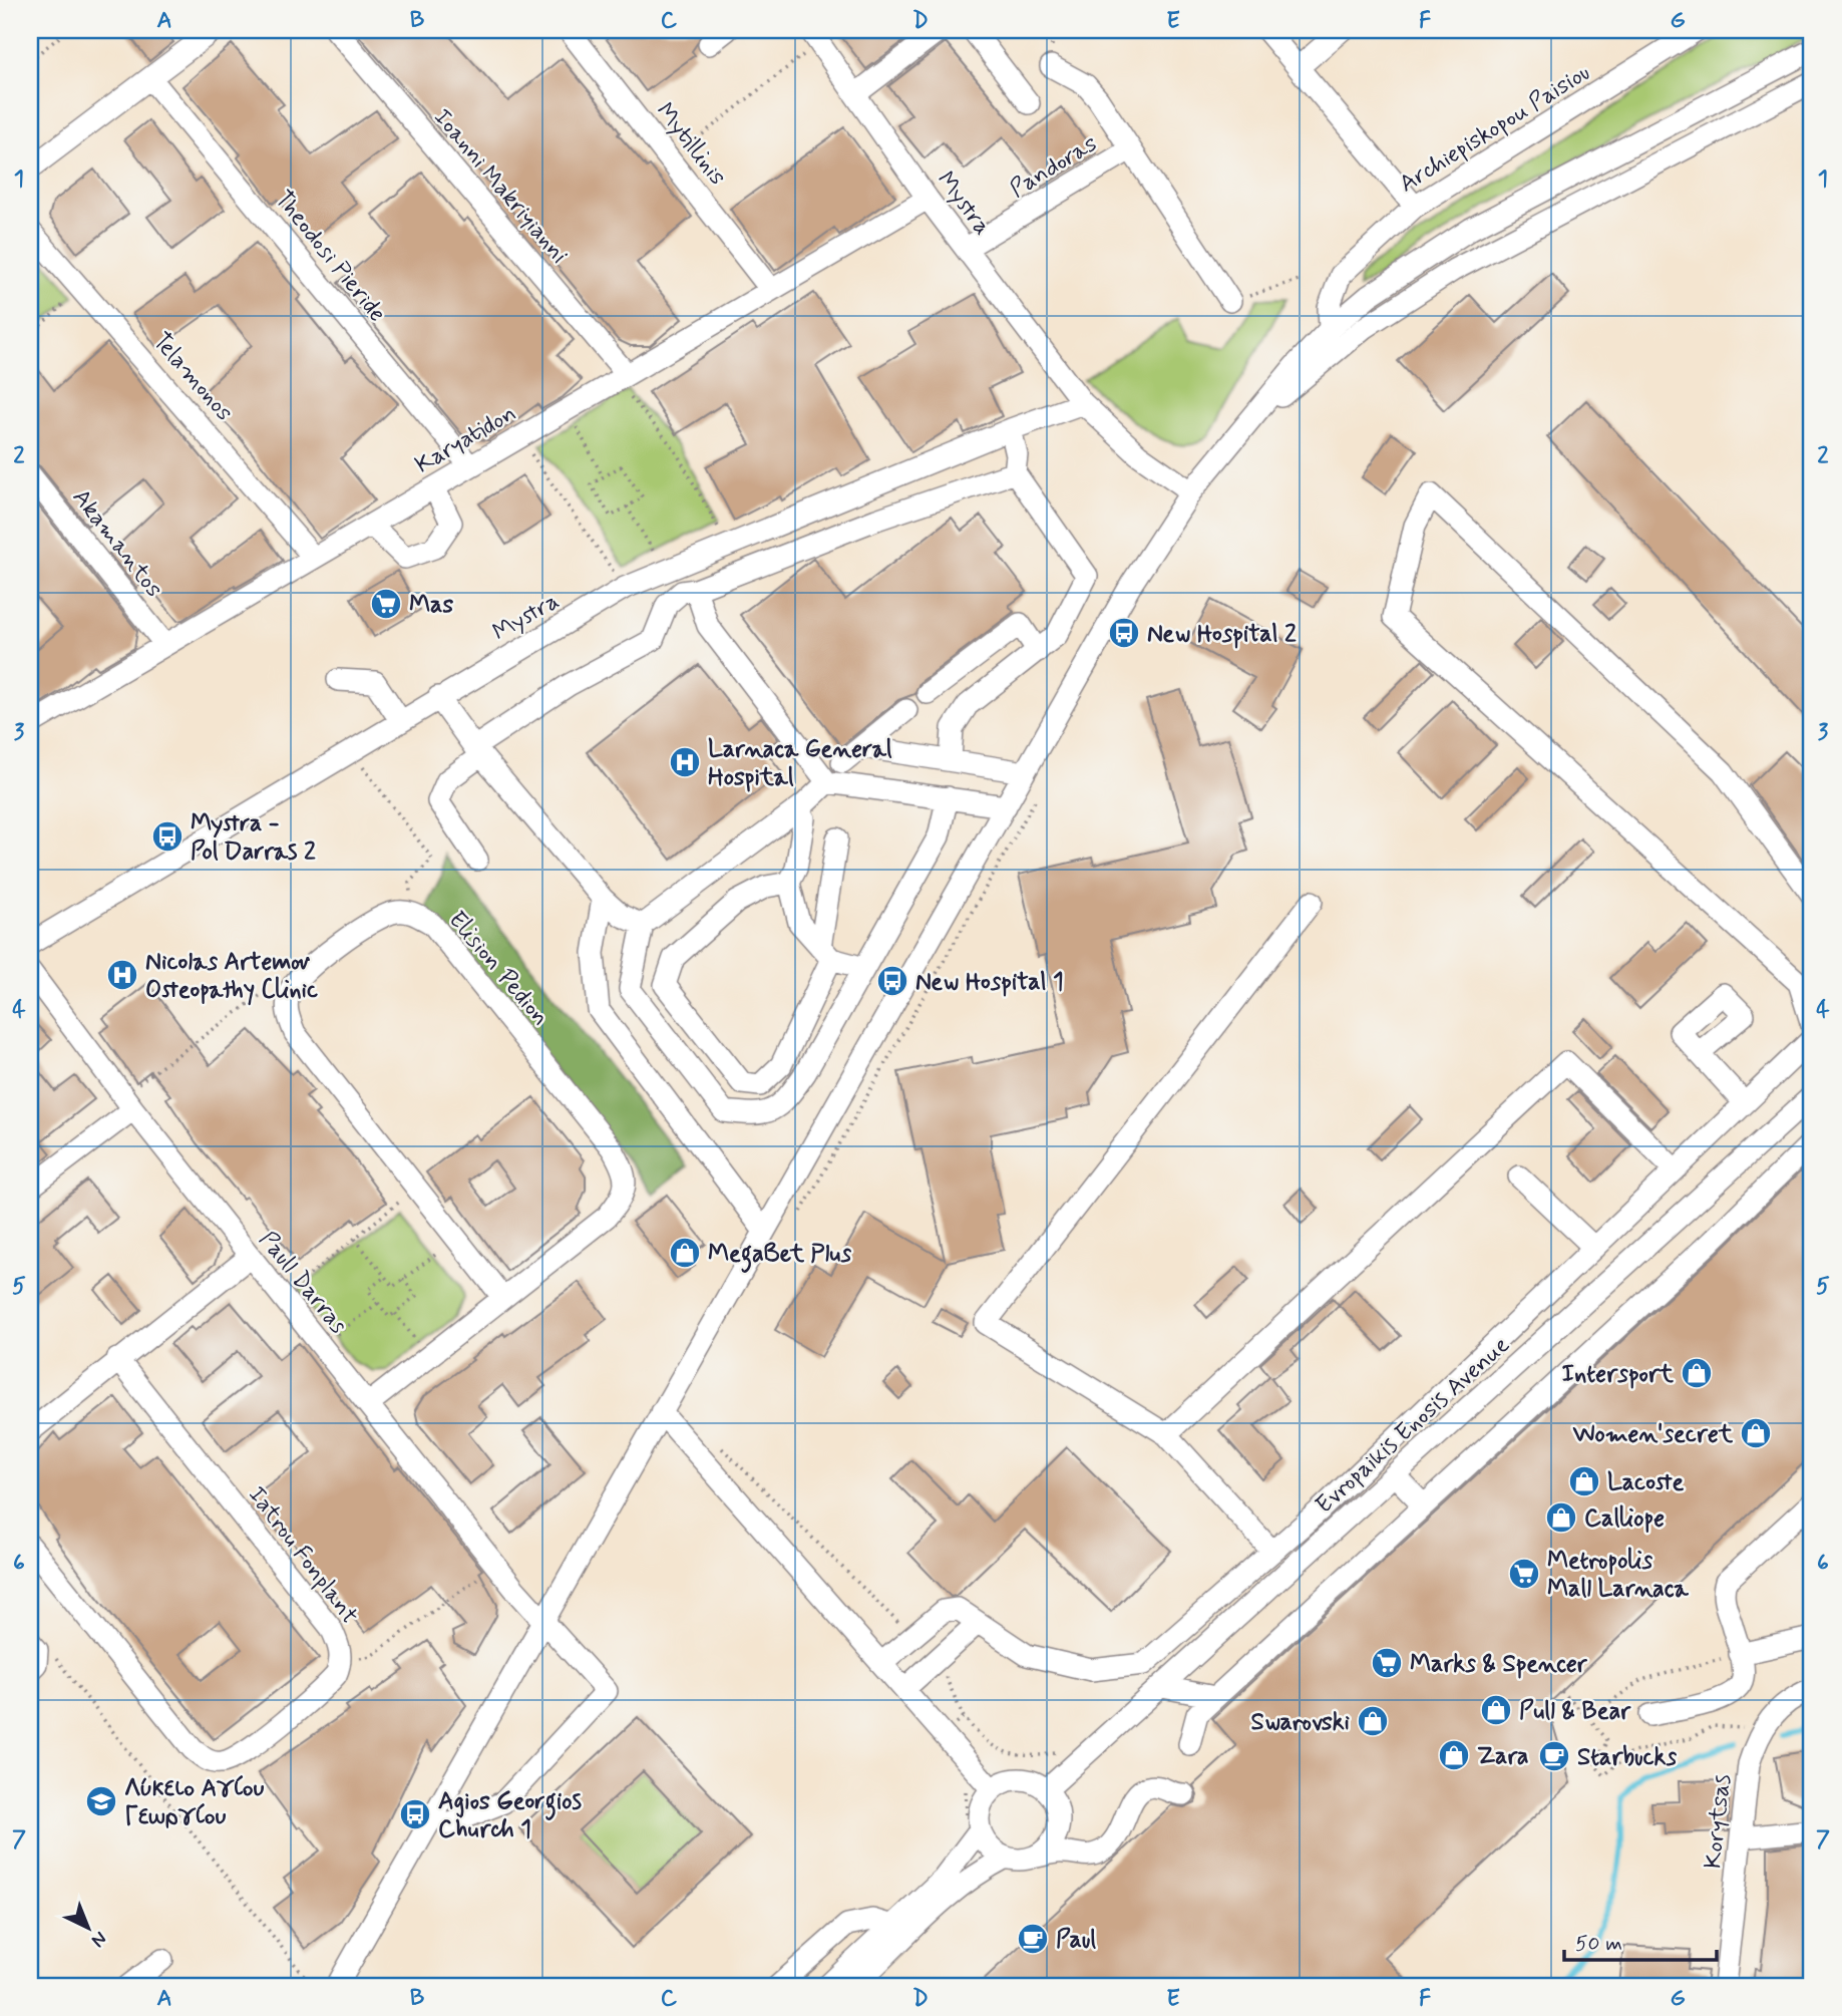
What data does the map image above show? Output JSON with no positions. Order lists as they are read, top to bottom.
{
  "streets": {
    "street": [
      "Archiepiskopou Paisiou",
      "Mytillinis",
      "Pandoras",
      "Ioanni Makriyianni",
      "Mystra",
      "Theodosi Pieride",
      "Telamonos",
      "Karyatidon",
      "Akamantos",
      "Elision Pedion",
      "Paull Darras",
      "Evropaikis Enosis Avenue",
      "Iatrou Fonplant",
      "Korytsas"
    ]
  },
  "crossings": [
    ["Mytillinis", "Karyatidon"],
    ["Pandoras", "Mystra"],
    ["Ioanni Makriyianni", "Karyatidon"],
    ["Mystra", "Karyatidon"],
    ["Theodosi Pieride", "Karyatidon"],
    ["Telamonos", "Karyatidon"],
    ["Karyatidon", "Akamantos"],
    ["Elision Pedion", "Paull Darras"]
  ],
  "places": {
    "supermarket": ["Mas", "Metropolis Mall Larnaca", "Marks & Spencer"],
    "bus stop": [
      "New Hospital 2",
      "Mystra - Pol Darras 2",
      "New Hospital 1",
      "Agios Georgios Church 1"
    ],
    "hospital": ["Larnaca General Hospital", "Nicolas Artemov Osteopathy Clinic"],
    "shop": [
      "MegaBet Plus",
      "Intersport",
      "Women'secret",
      "Lacoste",
      "Calliope",
      "Pull & Bear",
      "Swarovski",
      "Zara"
    ],
    "cafe": ["Starbucks", "Paul"],
    "school or university": ["Λύκειο Αγίου Γεωργίου"]
  },
  "scale_bar": "50 m",
  "north": "bottom right",
  "grid": {
    "columns": [
      "A",
      "B",
      "C",
      "D",
      "E",
      "F",
      "G"
    ],
    "rows": [
      "1",
      "2",
      "3",
      "4",
      "5",
      "6",
      "7"
    ]
  }
}
